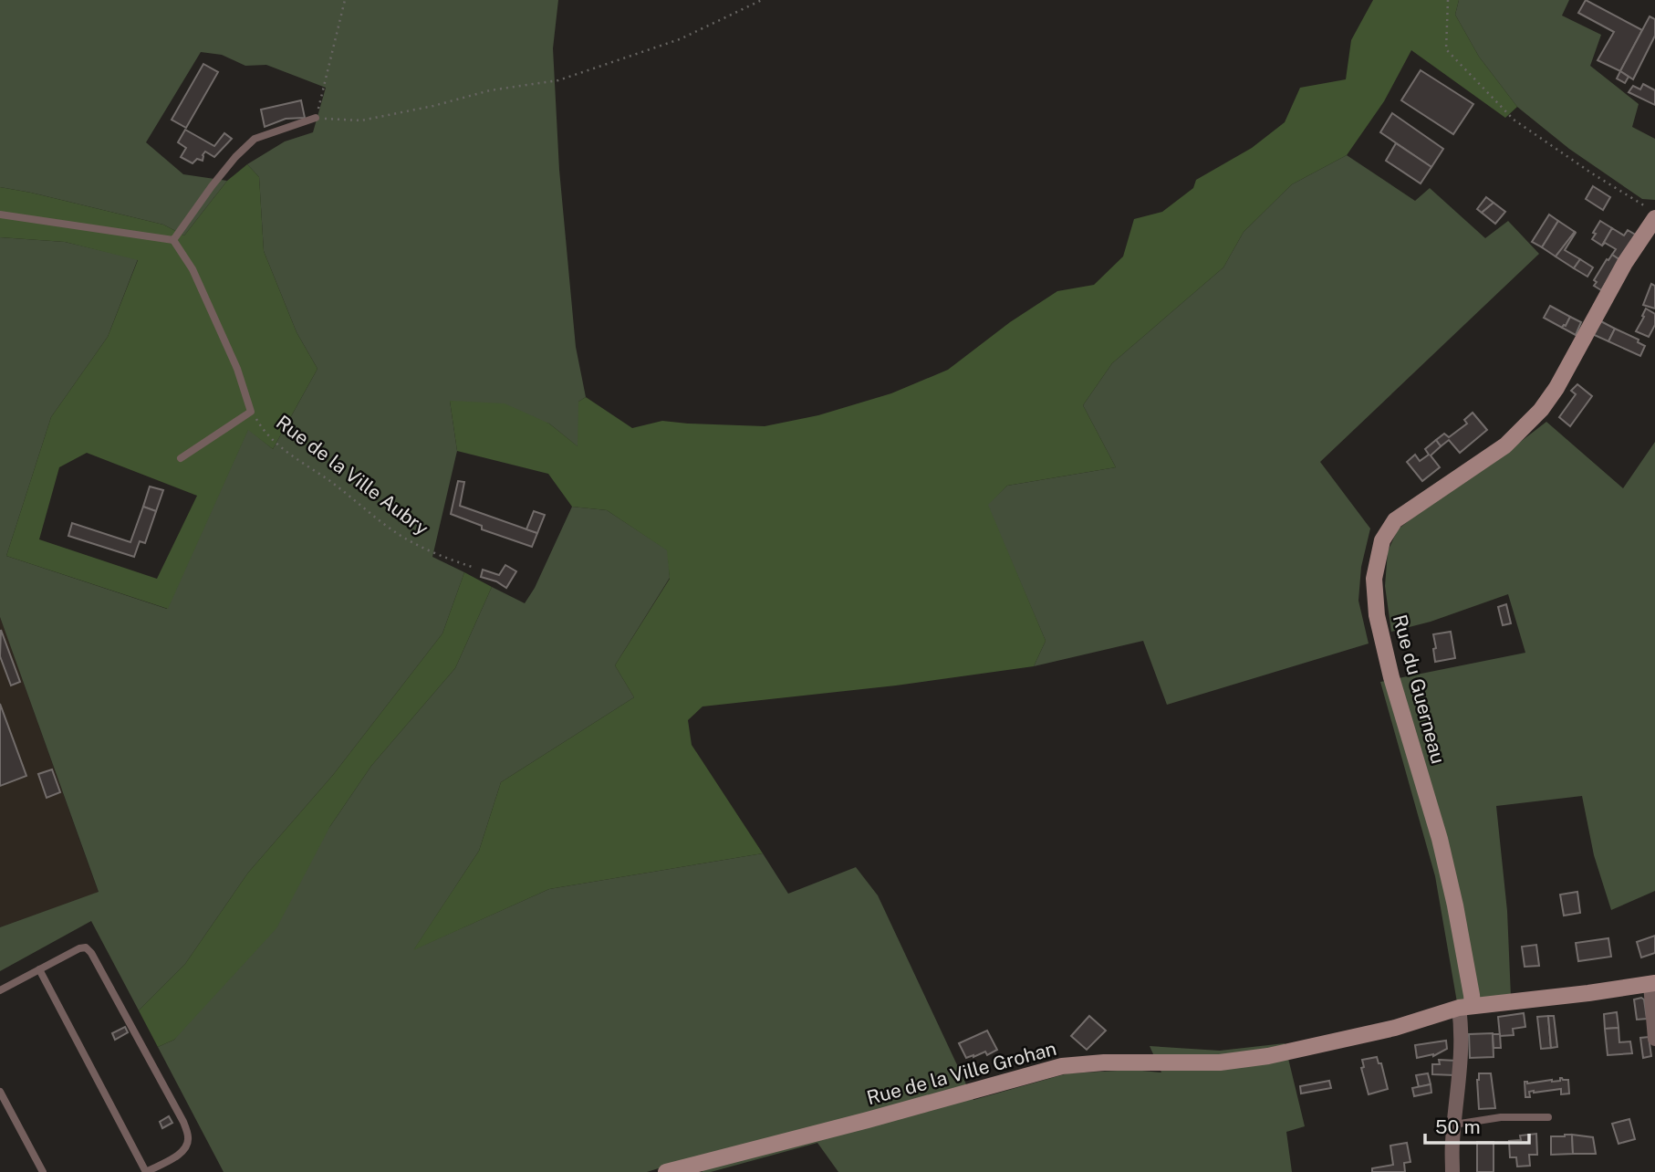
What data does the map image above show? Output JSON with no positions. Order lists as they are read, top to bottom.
{
  "streets": {
    "street": ["Rue du Guerneau", "Rue de la Ville Grohan"],
    "lane": ["Rue de la Ville Aubry"]
  },
  "crossings": [
    ["Rue du Guerneau", "Rue de la Ville Grohan"]
  ],
  "scale_bar": "50 m"
}
